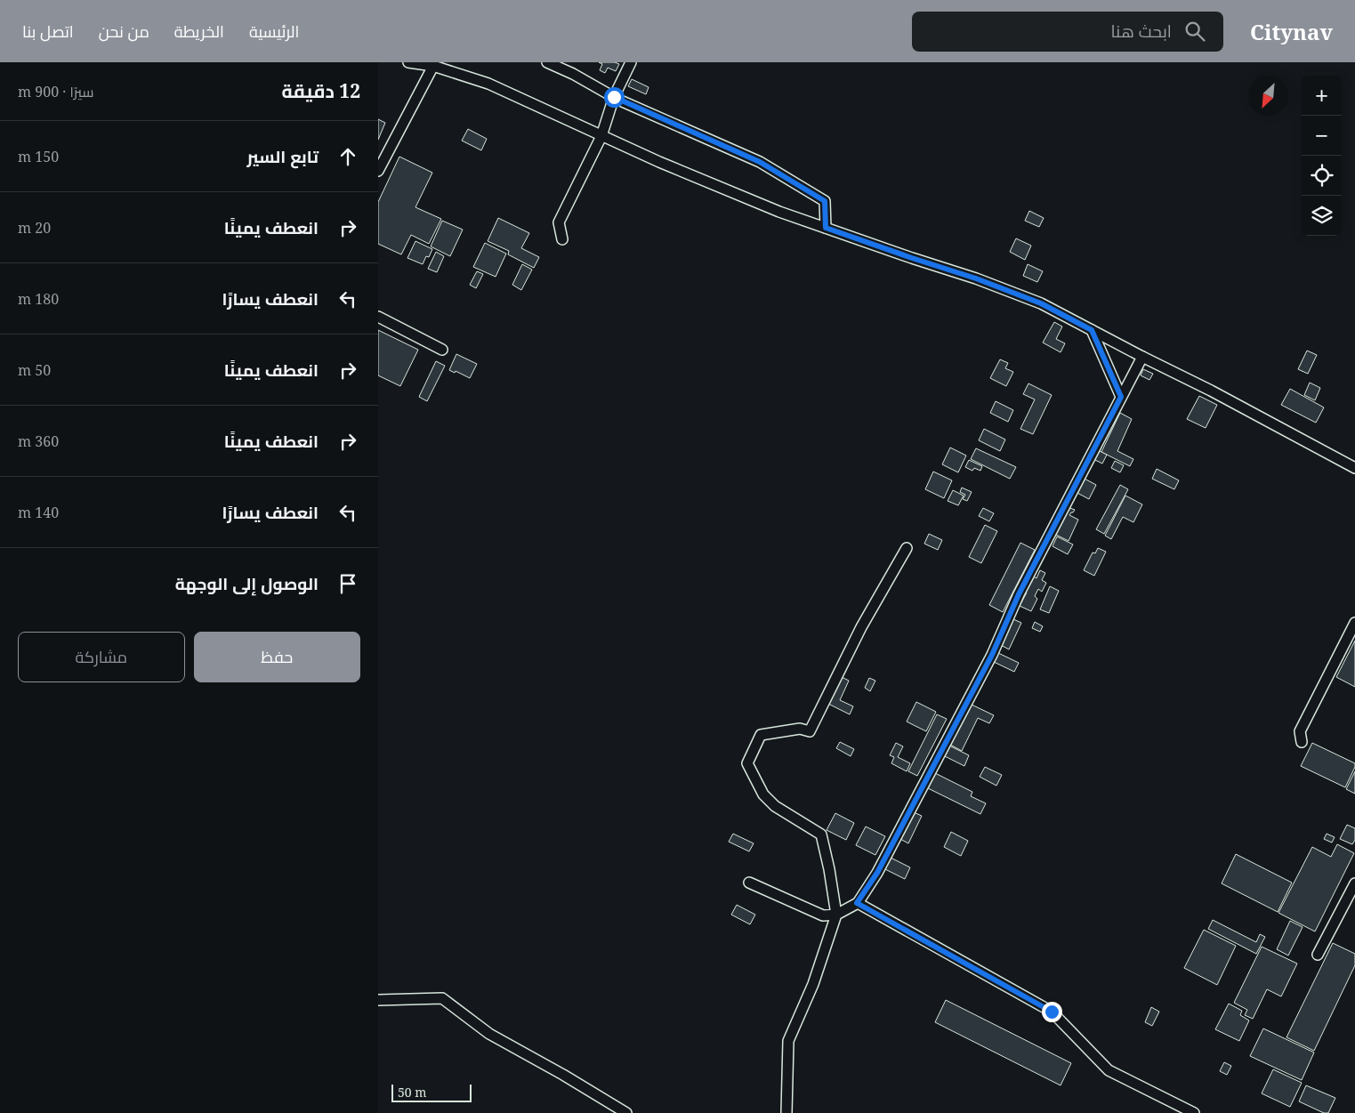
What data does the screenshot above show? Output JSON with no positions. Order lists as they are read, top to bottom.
{
  "scale_bar": "50 m",
  "north": "bottom left",
  "page": {
    "header": "Citynav",
    "search": "ابحث هنا",
    "nav": [
      "الرئيسية",
      "الخريطة",
      "من نحن",
      "اتصل بنا"
    ],
    "heading": ["12 دقيقة", "سيرًا · 900 m"],
    "map_buttons": ["+", "−"],
    "list": [
      ["تابع السير", "150 m"],
      ["انعطف يمينًا", "20 m"],
      ["انعطف يسارًا", "180 m"],
      ["انعطف يمينًا", "50 m"],
      ["انعطف يمينًا", "360 m"],
      ["انعطف يسارًا", "140 m"],
      "الوصول إلى الوجهة"
    ],
    "buttons": ["حفظ", "مشاركة"],
    "scale": "50 m"
  }
}
